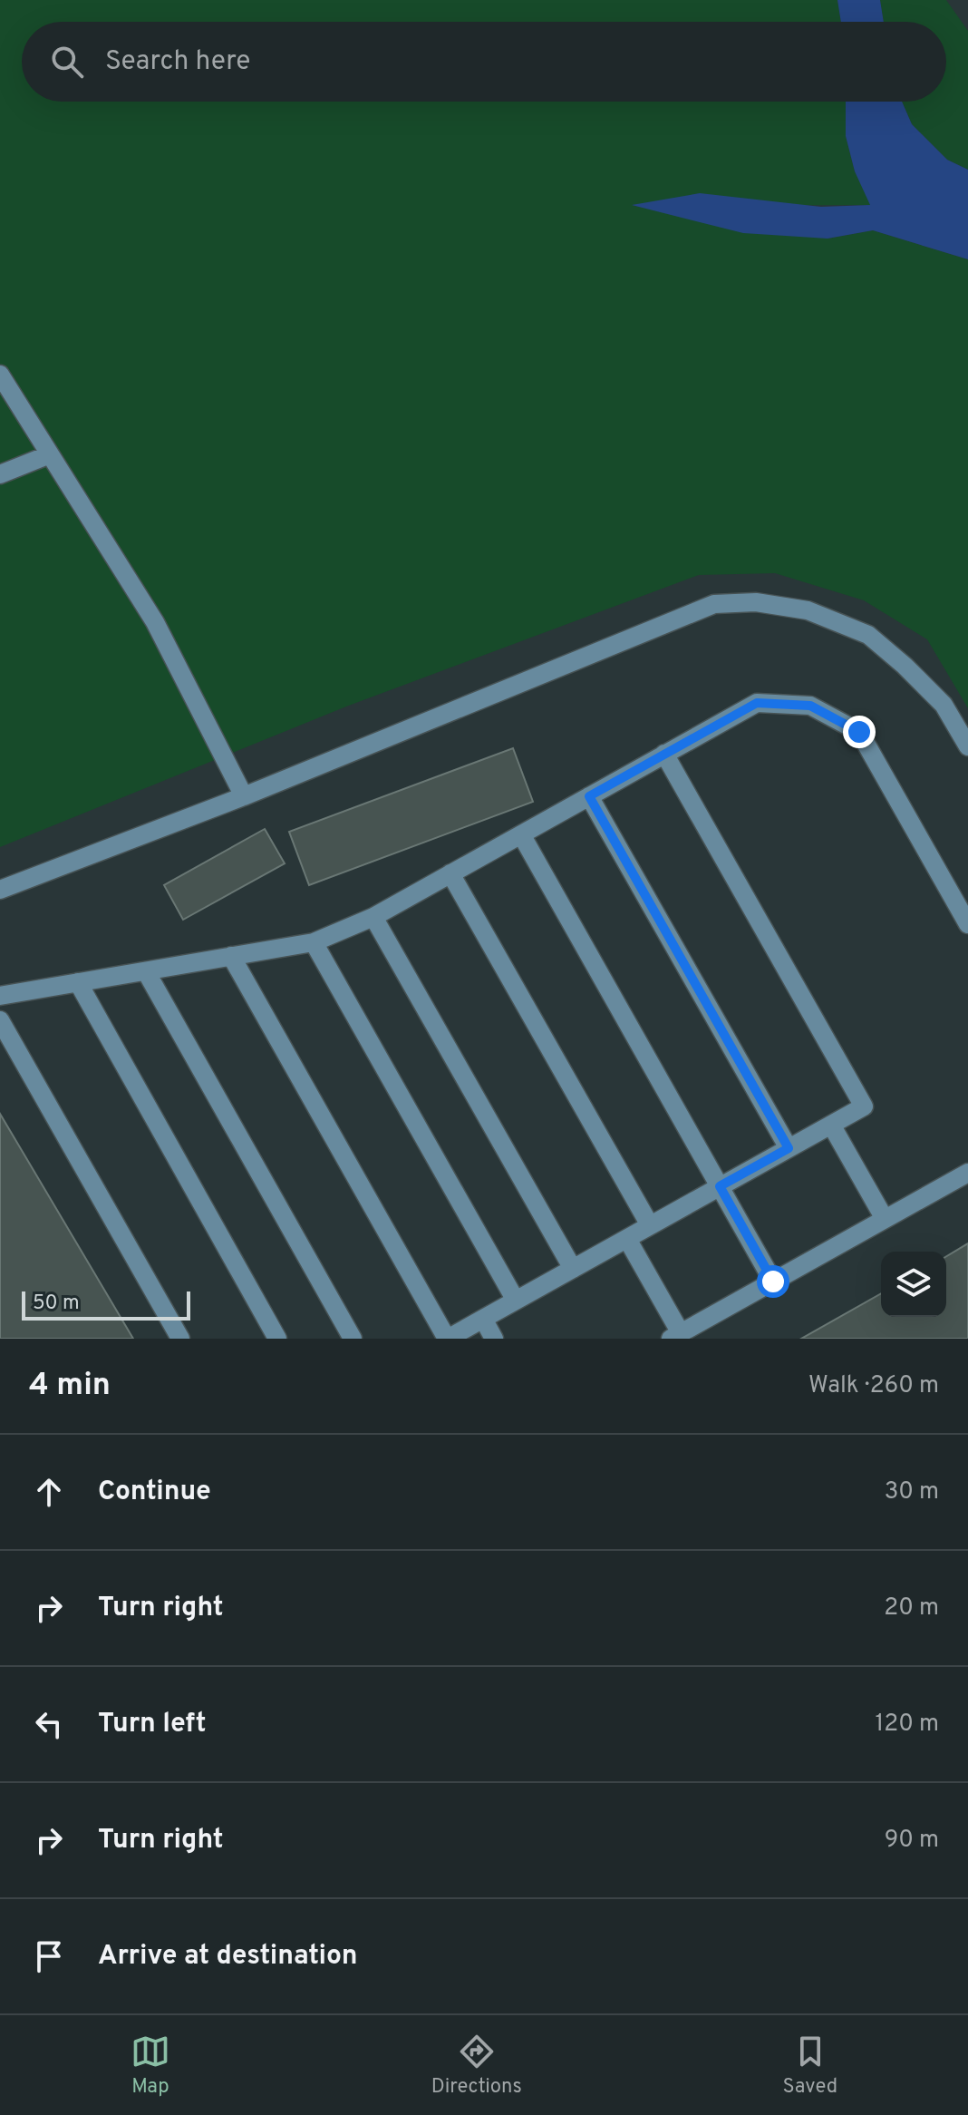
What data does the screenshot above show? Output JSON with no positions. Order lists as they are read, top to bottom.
{
  "scale_bar": "50 m",
  "page": {
    "search": "Search here",
    "scale": "50 m",
    "heading": ["4 min", "Walk · 260 m"],
    "list": [
      ["Continue", "30 m"],
      ["Turn right", "20 m"],
      ["Turn left", "120 m"],
      ["Turn right", "90 m"],
      "Arrive at destination"
    ],
    "nav": ["Map", "Directions", "Saved"]
  }
}
